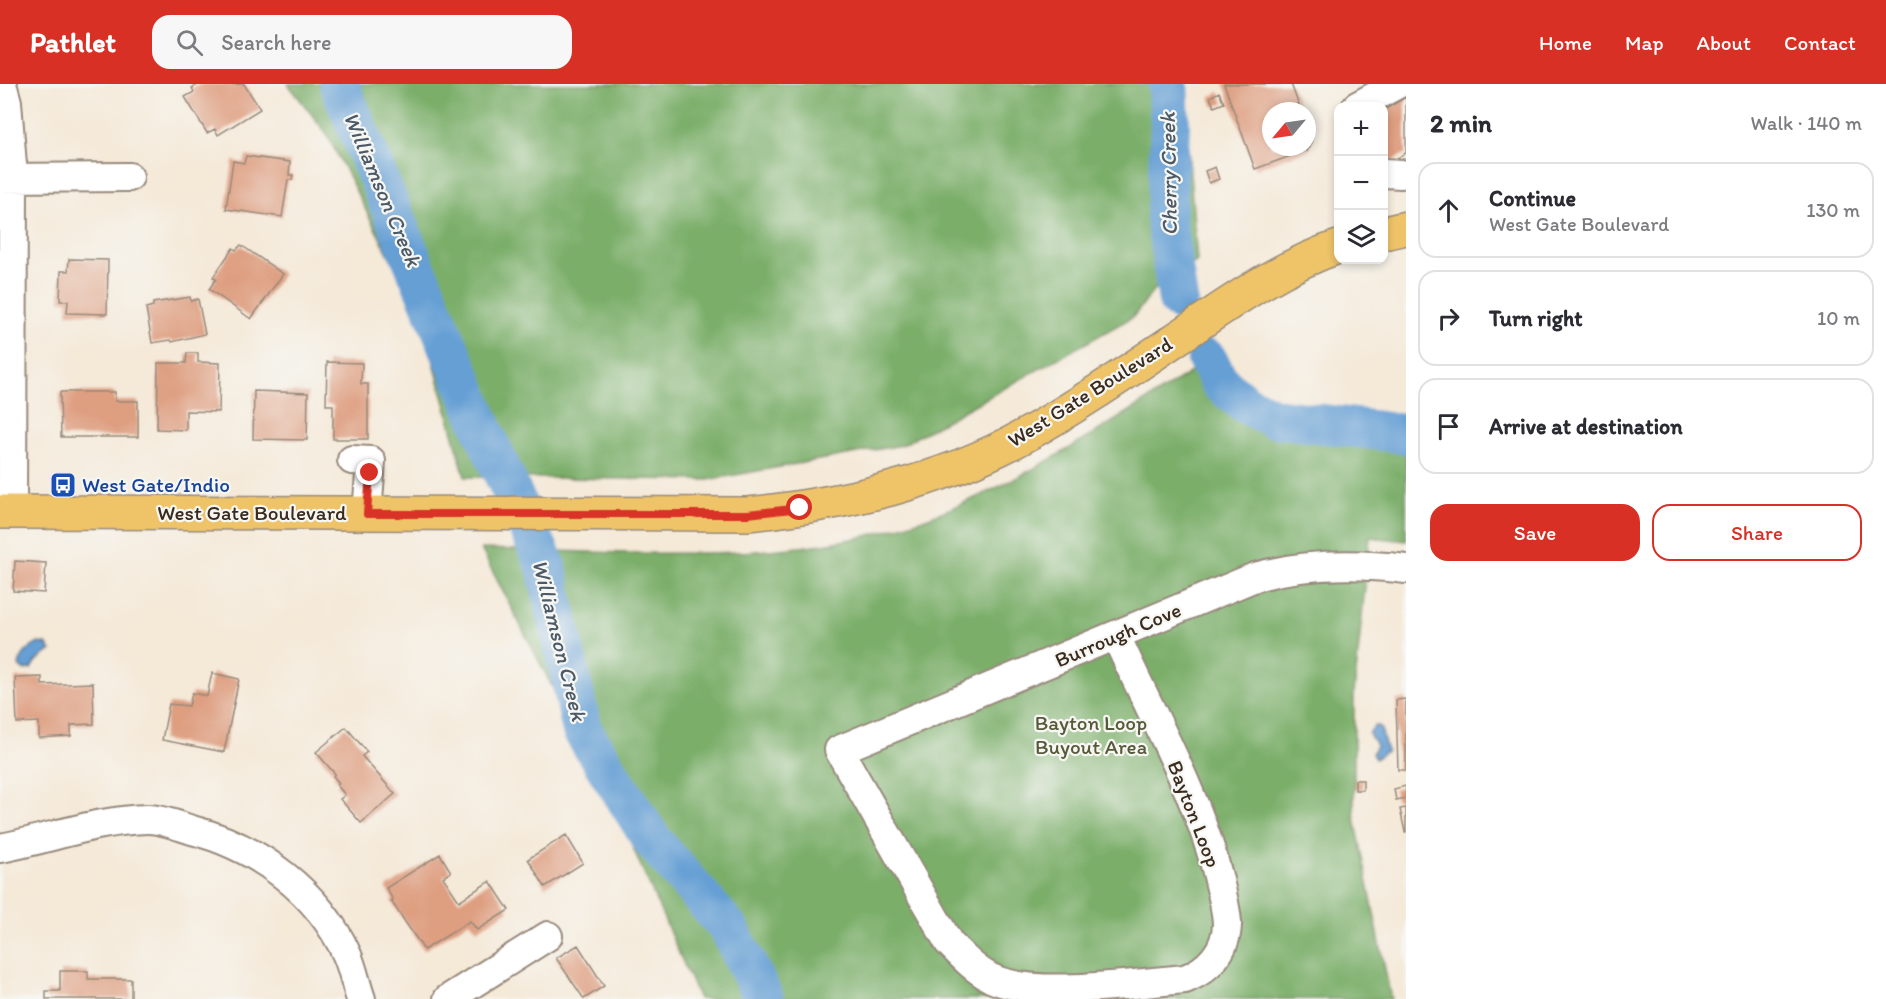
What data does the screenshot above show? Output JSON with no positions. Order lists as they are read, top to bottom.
{
  "streets": {
    "main road": ["West Gate Boulevard"],
    "street": ["Burrough Cove", "Bayton Loop"]
  },
  "crossings": [
    ["Burrough Cove", "Bayton Loop"]
  ],
  "water": ["Cherry Creek", "Williamson Creek"],
  "parks": ["Bayton Loop Buyout Area"],
  "places": {
    "bus stop": ["West Gate/Indio"]
  },
  "north": "bottom left",
  "page": {
    "header": "Pathlet",
    "search": "Search here",
    "nav": [
      "Home",
      "Map",
      "About",
      "Contact"
    ],
    "heading": ["2 min", "Walk · 140 m"],
    "map_buttons": ["+", "−"],
    "list": [
      ["Continue", "West Gate Boulevard", "130 m"],
      ["Turn right", "10 m"],
      "Arrive at destination"
    ],
    "buttons": ["Save", "Share"]
  }
}
